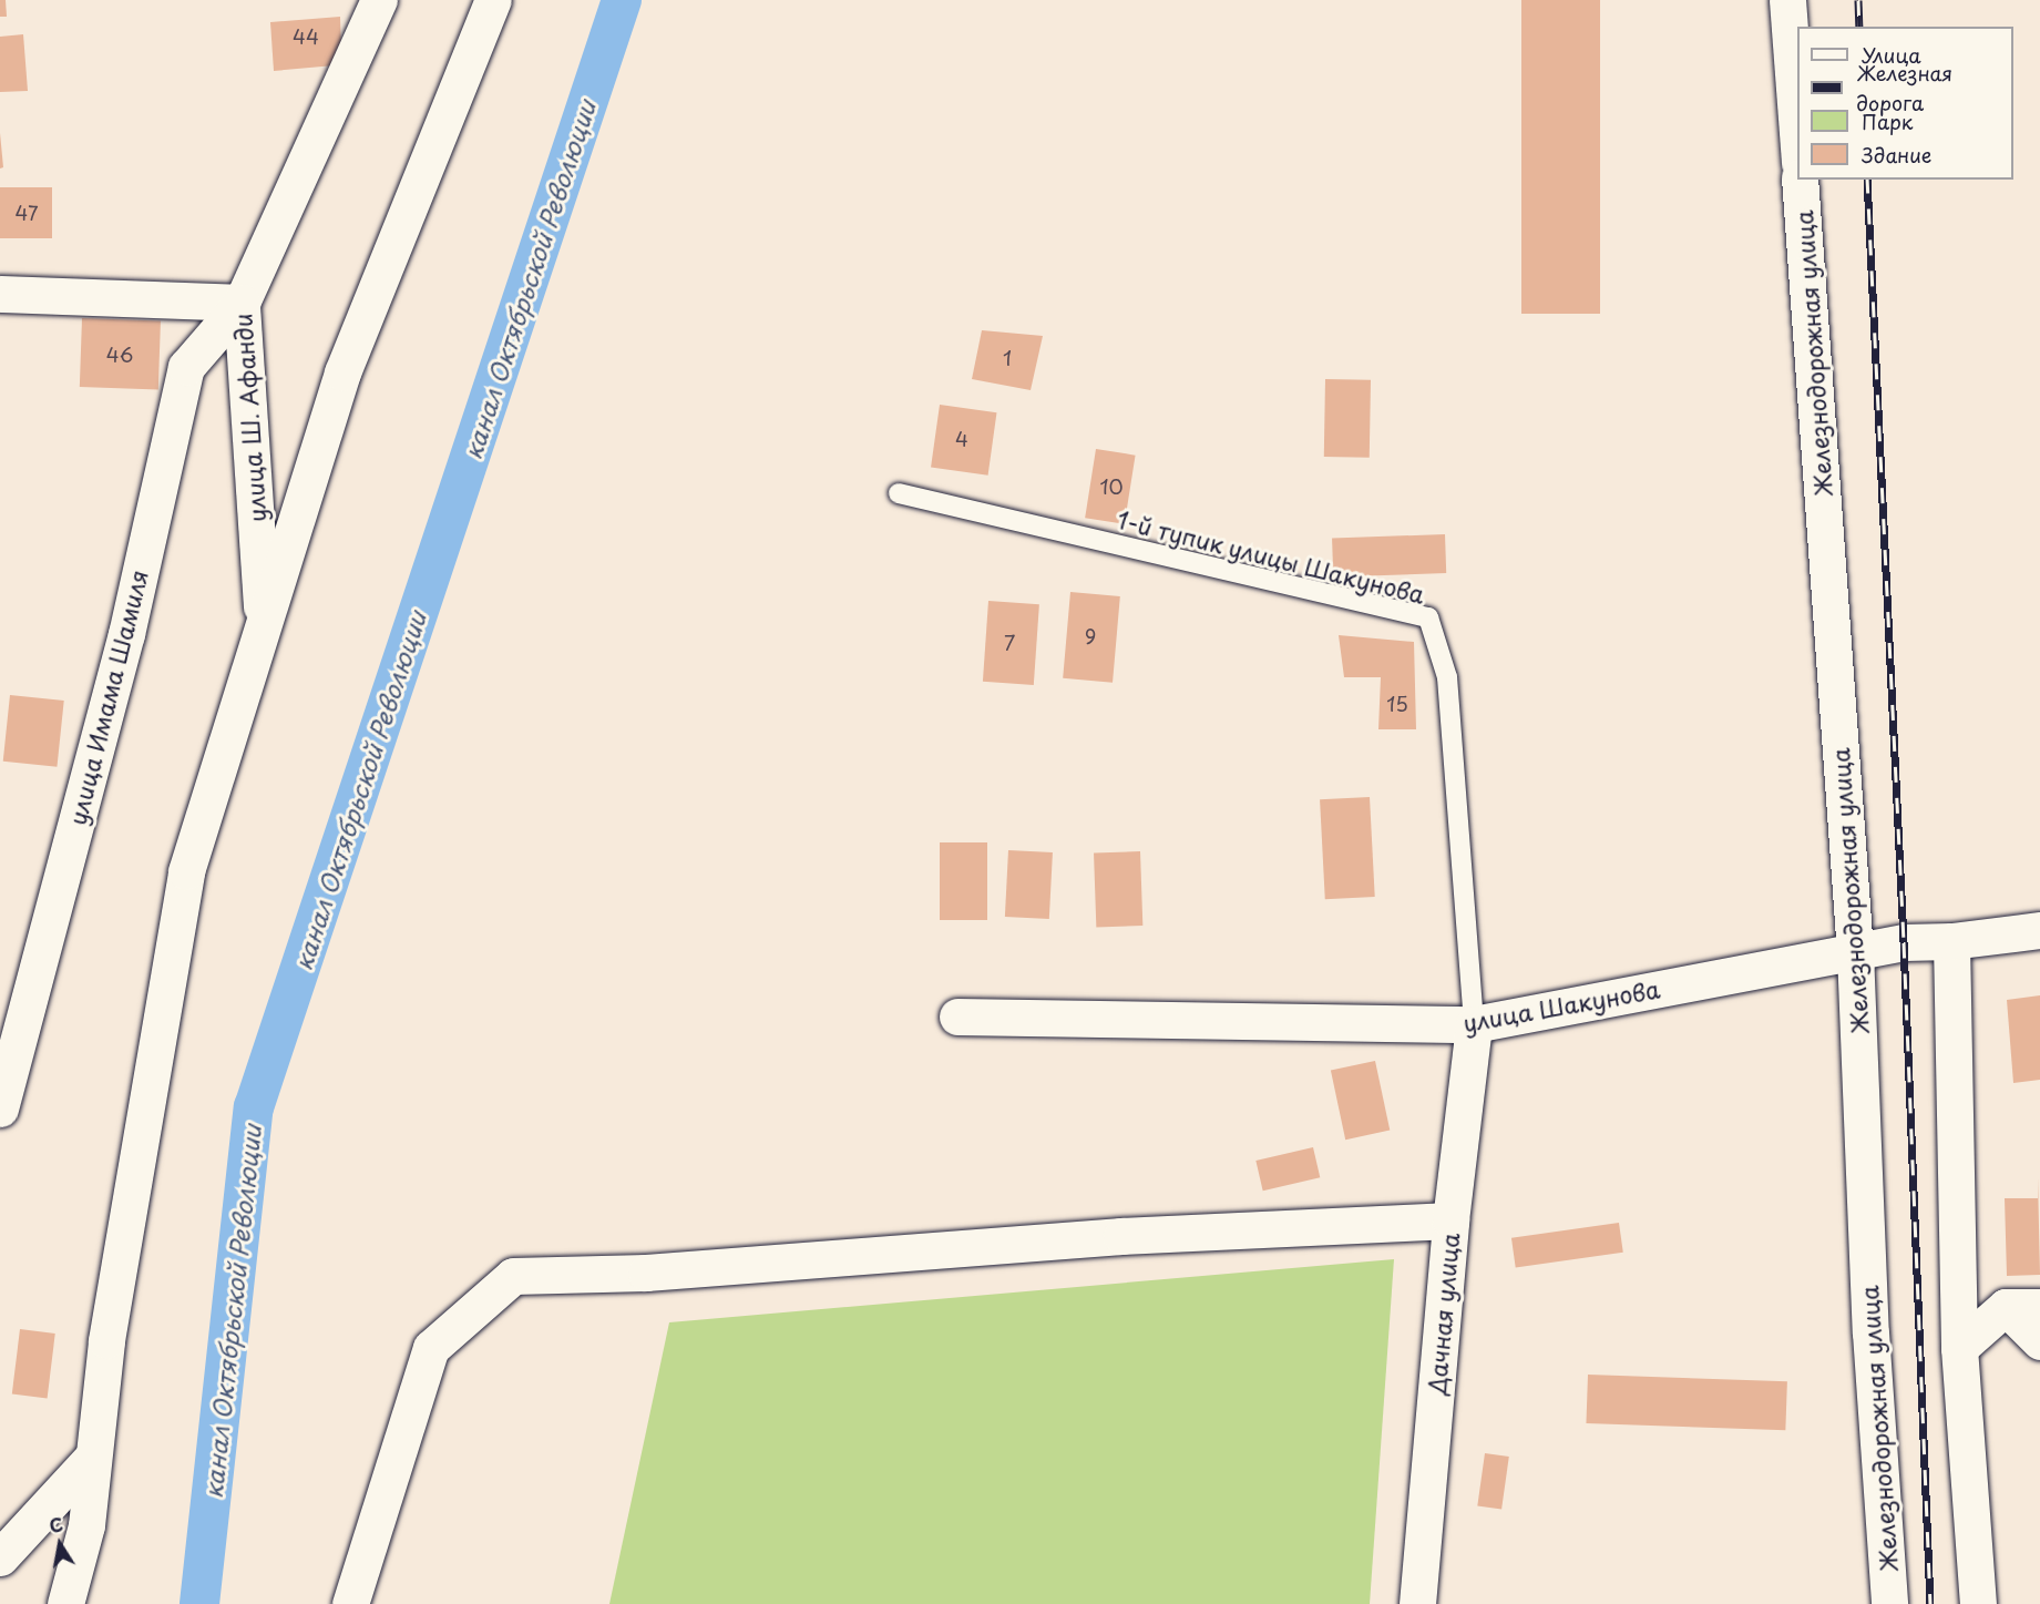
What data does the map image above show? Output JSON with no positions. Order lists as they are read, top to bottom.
{
  "streets": {
    "street": [
      "Железнодорожная улица",
      "улица Ш. Афанди",
      "улица Имама Шамиля",
      "улица Шакунова",
      "Дачная улица"
    ],
    "lane": ["1-й тупик улицы Шакунова"]
  },
  "crossings": [
    ["Железнодорожная улица", "улица Шакунова"],
    ["улица Ш. Афанди", "улица Имама Шамиля"],
    ["1-й тупик улицы Шакунова", "улица Шакунова"],
    ["1-й тупик улицы Шакунова", "Дачная улица"],
    ["улица Шакунова", "Дачная улица"]
  ],
  "water": ["канал Октябрьской Революции"],
  "house_numbers": [
    "44",
    "47",
    "46",
    "1",
    "4",
    "10",
    "9",
    "7",
    "15"
  ],
  "legend": [
    "Улица",
    "Железная дорога",
    "Парк",
    "Здание"
  ],
  "north": "top"
}
